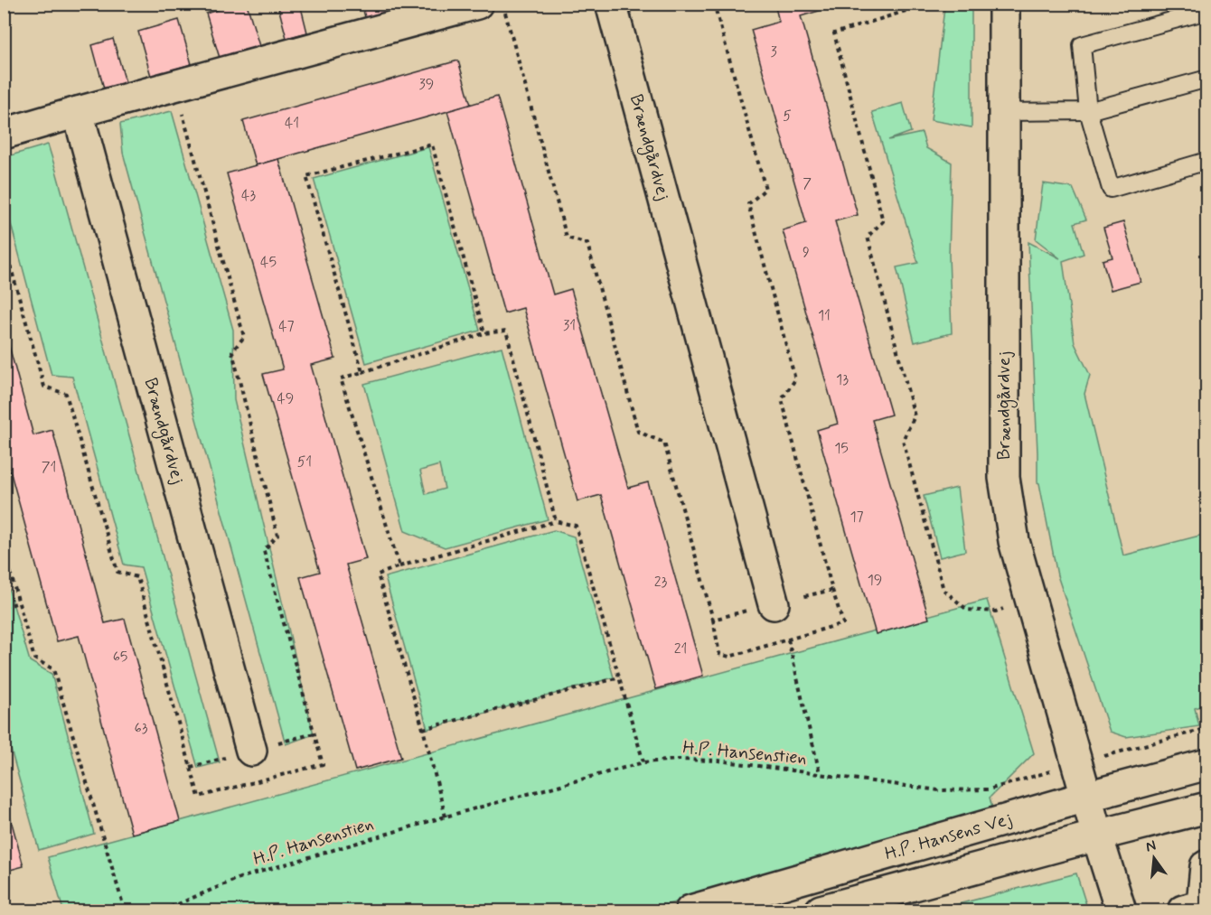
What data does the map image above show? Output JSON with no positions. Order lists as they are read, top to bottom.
{
  "streets": {
    "street": ["Brændgårdvej", "H.P. Hansens Vej"],
    "path": ["H.P. Hansenstien"]
  },
  "crossings": [
    ["Brændgårdvej", "H.P. Hansenstien"],
    ["Brændgårdvej", "H.P. Hansens Vej"]
  ],
  "house_numbers": [
    "3",
    "39",
    "5",
    "41",
    "7",
    "43",
    "9",
    "45",
    "11",
    "31",
    "47",
    "13",
    "49",
    "15",
    "51",
    "71",
    "17",
    "19",
    "23",
    "21",
    "65",
    "63"
  ],
  "north": "top"
}
